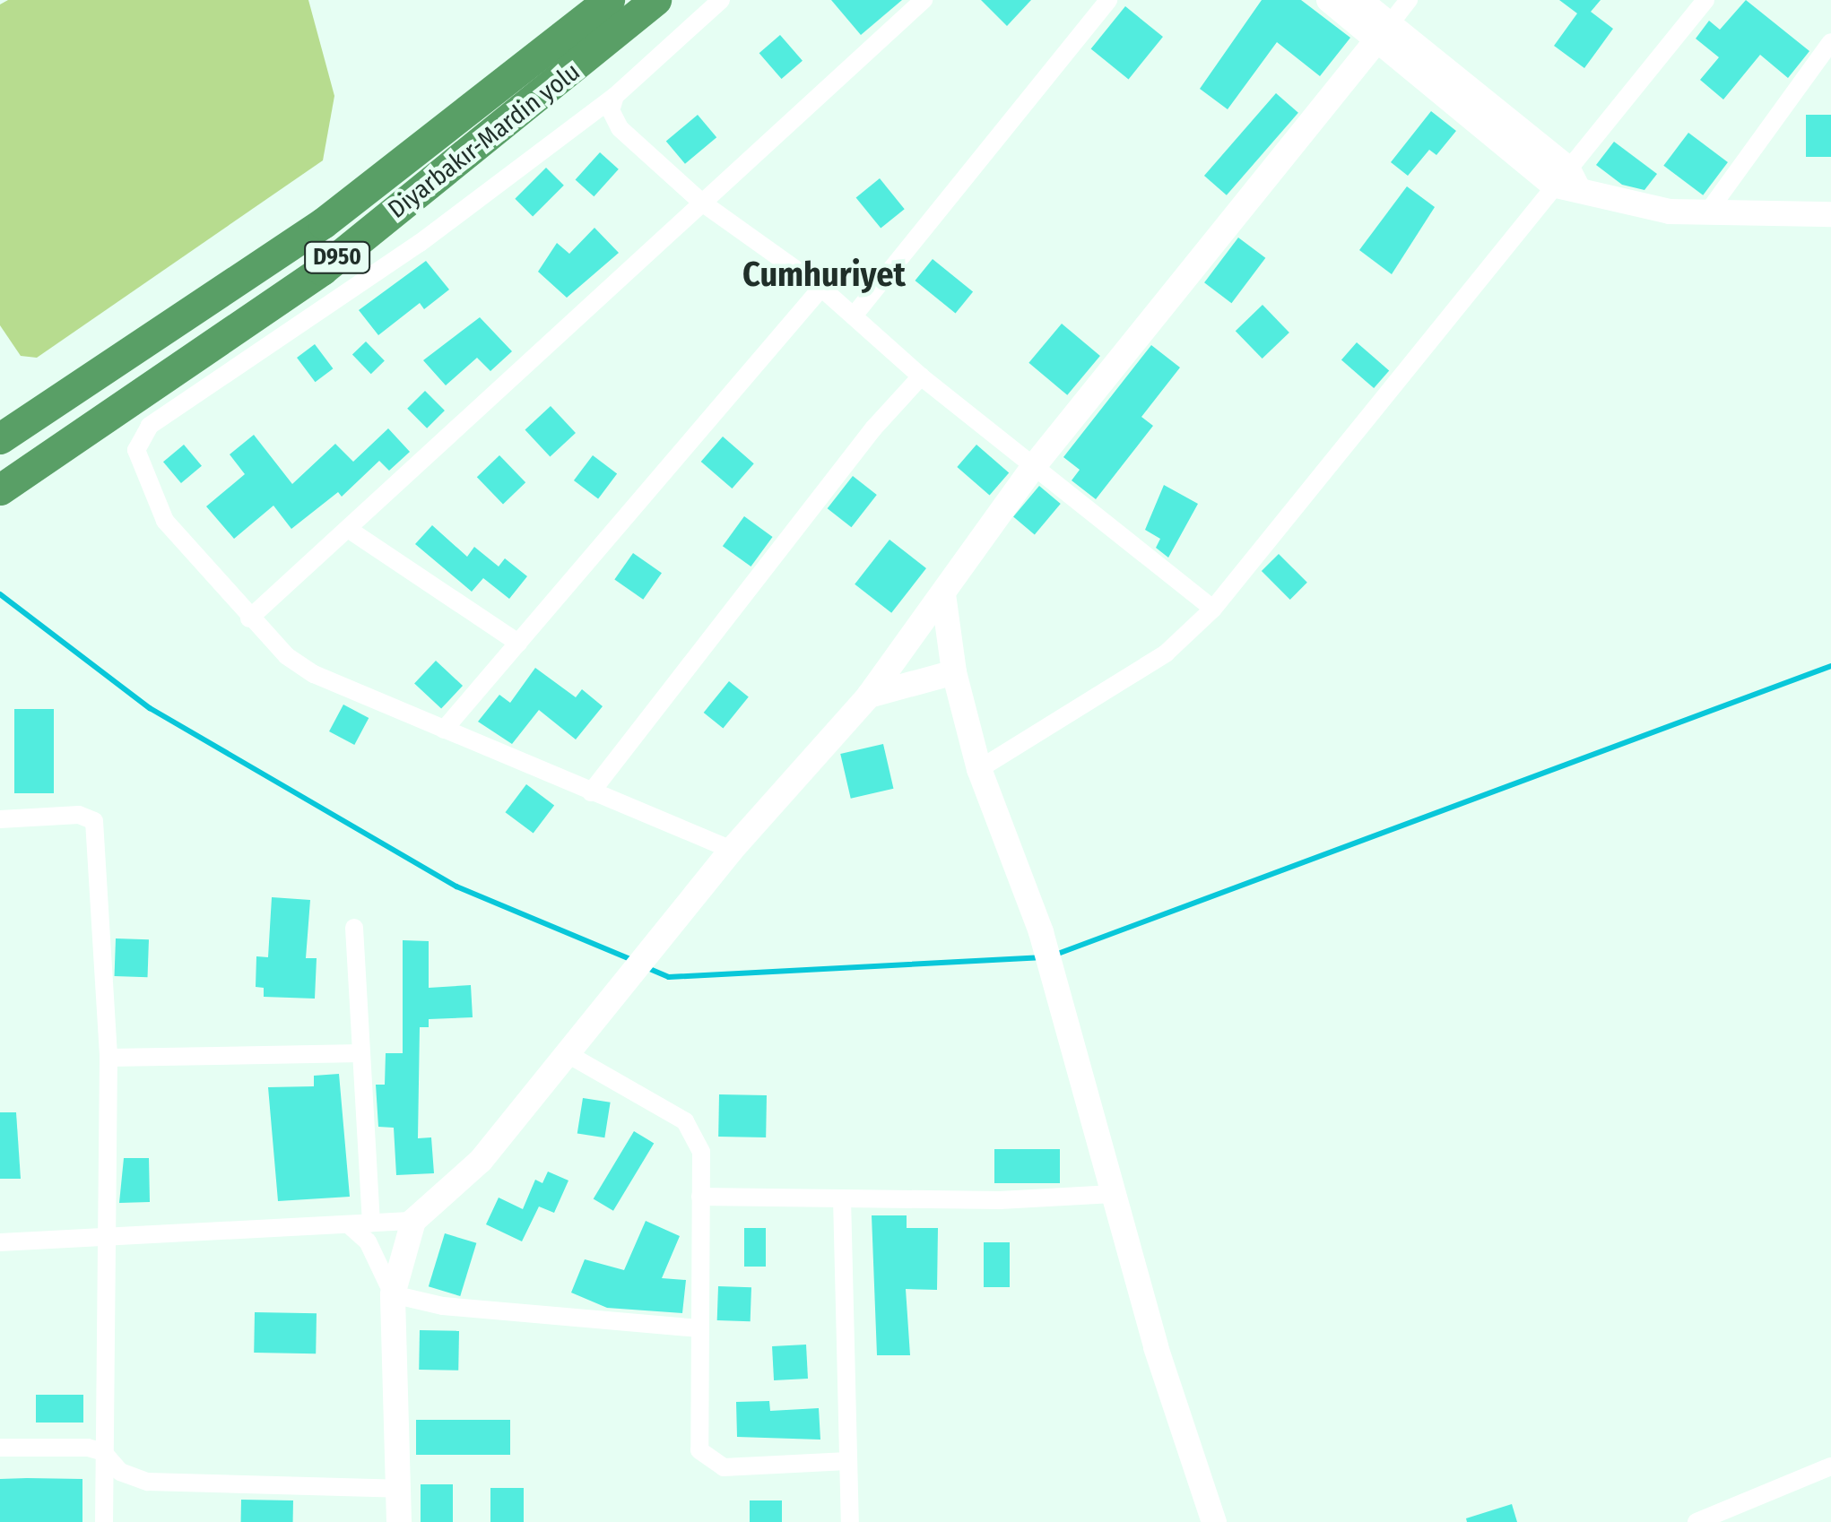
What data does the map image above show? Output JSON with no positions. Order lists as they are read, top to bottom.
{
  "streets": {
    "highway": ["Diyarbakır-Mardin yolu", "D950"]
  },
  "districts": ["Cumhuriyet"]
}
